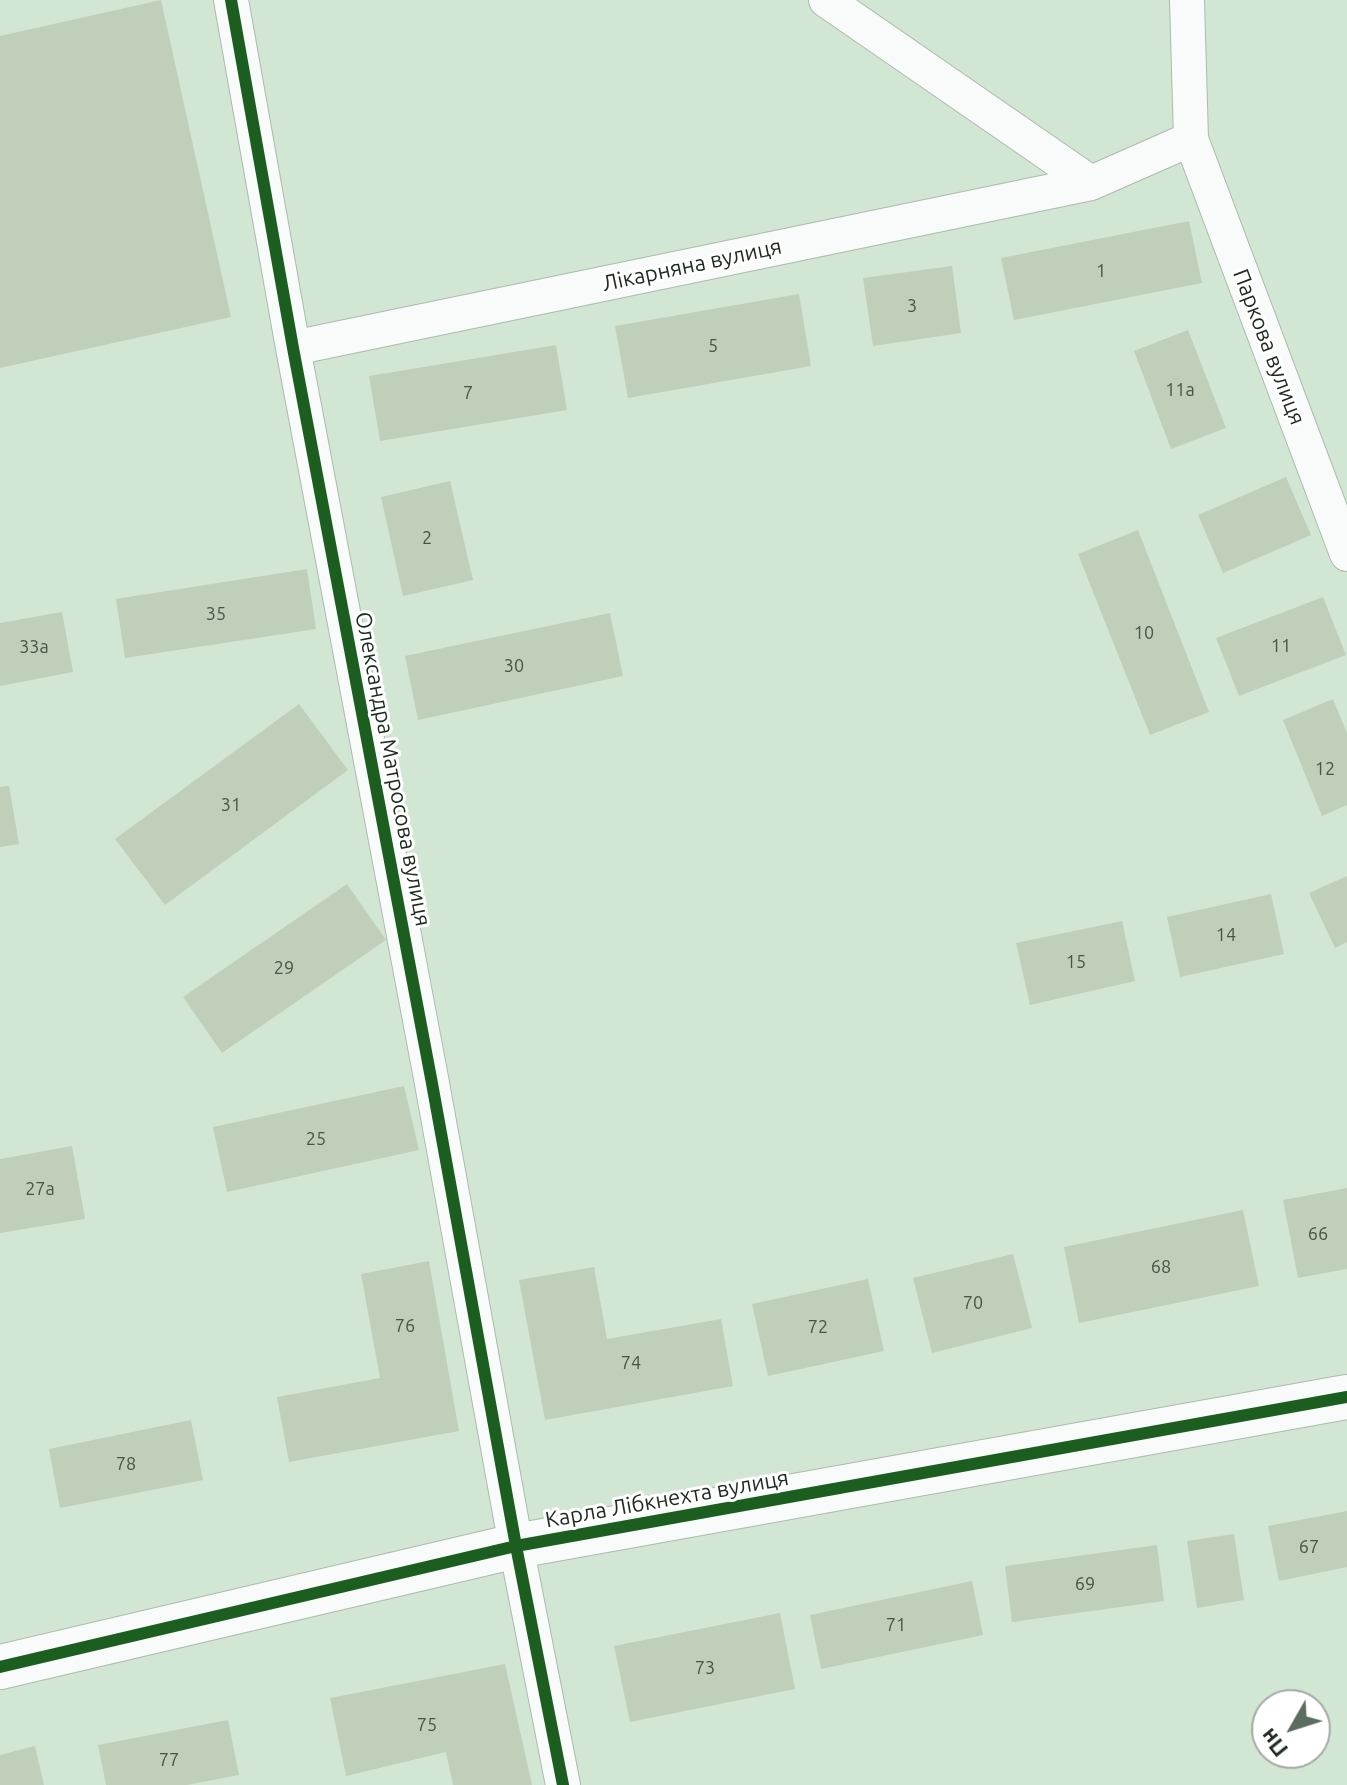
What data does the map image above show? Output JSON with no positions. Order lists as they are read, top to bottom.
{
  "streets": {
    "street": [
      "Лікарняна вулиця",
      "Паркова вулиця",
      "Олександра Матросова вулиця",
      "Карла Лібкнехта вулиця"
    ]
  },
  "crossings": [
    ["Лікарняна вулиця", "Олександра Матросова вулиця"],
    ["Олександра Матросова вулиця", "Карла Лібкнехта вулиця"]
  ],
  "house_numbers": [
    "1",
    "3",
    "5",
    "11а",
    "7",
    "2",
    "35",
    "10",
    "11",
    "33а",
    "30",
    "12",
    "31",
    "14",
    "15",
    "29",
    "25",
    "27а",
    "66",
    "68",
    "70",
    "76",
    "72",
    "74",
    "78",
    "67",
    "69",
    "71",
    "73",
    "75",
    "77"
  ],
  "north": "bottom left"
}
